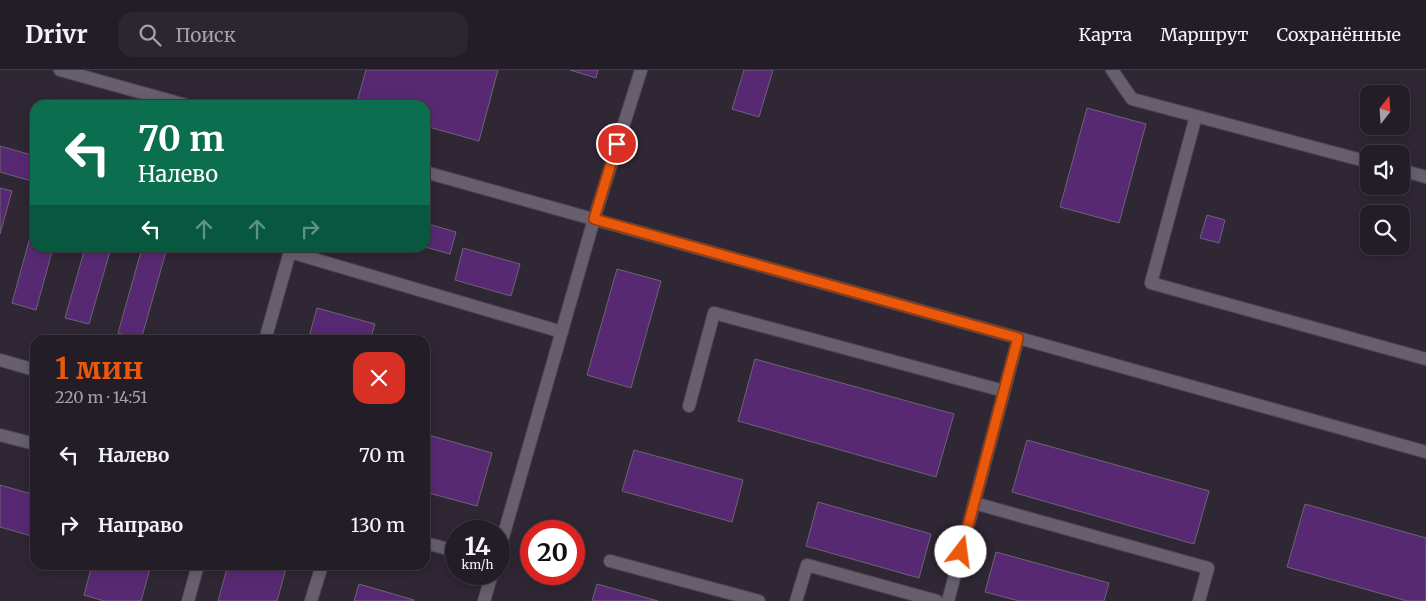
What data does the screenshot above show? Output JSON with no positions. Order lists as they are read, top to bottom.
{
  "north": "top",
  "page": {
    "header": "Drivr",
    "search": "Поиск",
    "nav": ["Карта", "Маршрут", "Сохранённые"],
    "turn": ["70 m", "Налево"],
    "heading": ["1 мин", "220 m · 14:51"],
    "list": [
      {
        "name": "Налево",
        "value": "70 m"
      },
      {
        "name": "Направо",
        "value": "130 m"
      }
    ],
    "speed": "14 km/h",
    "limit": "20"
  }
}
